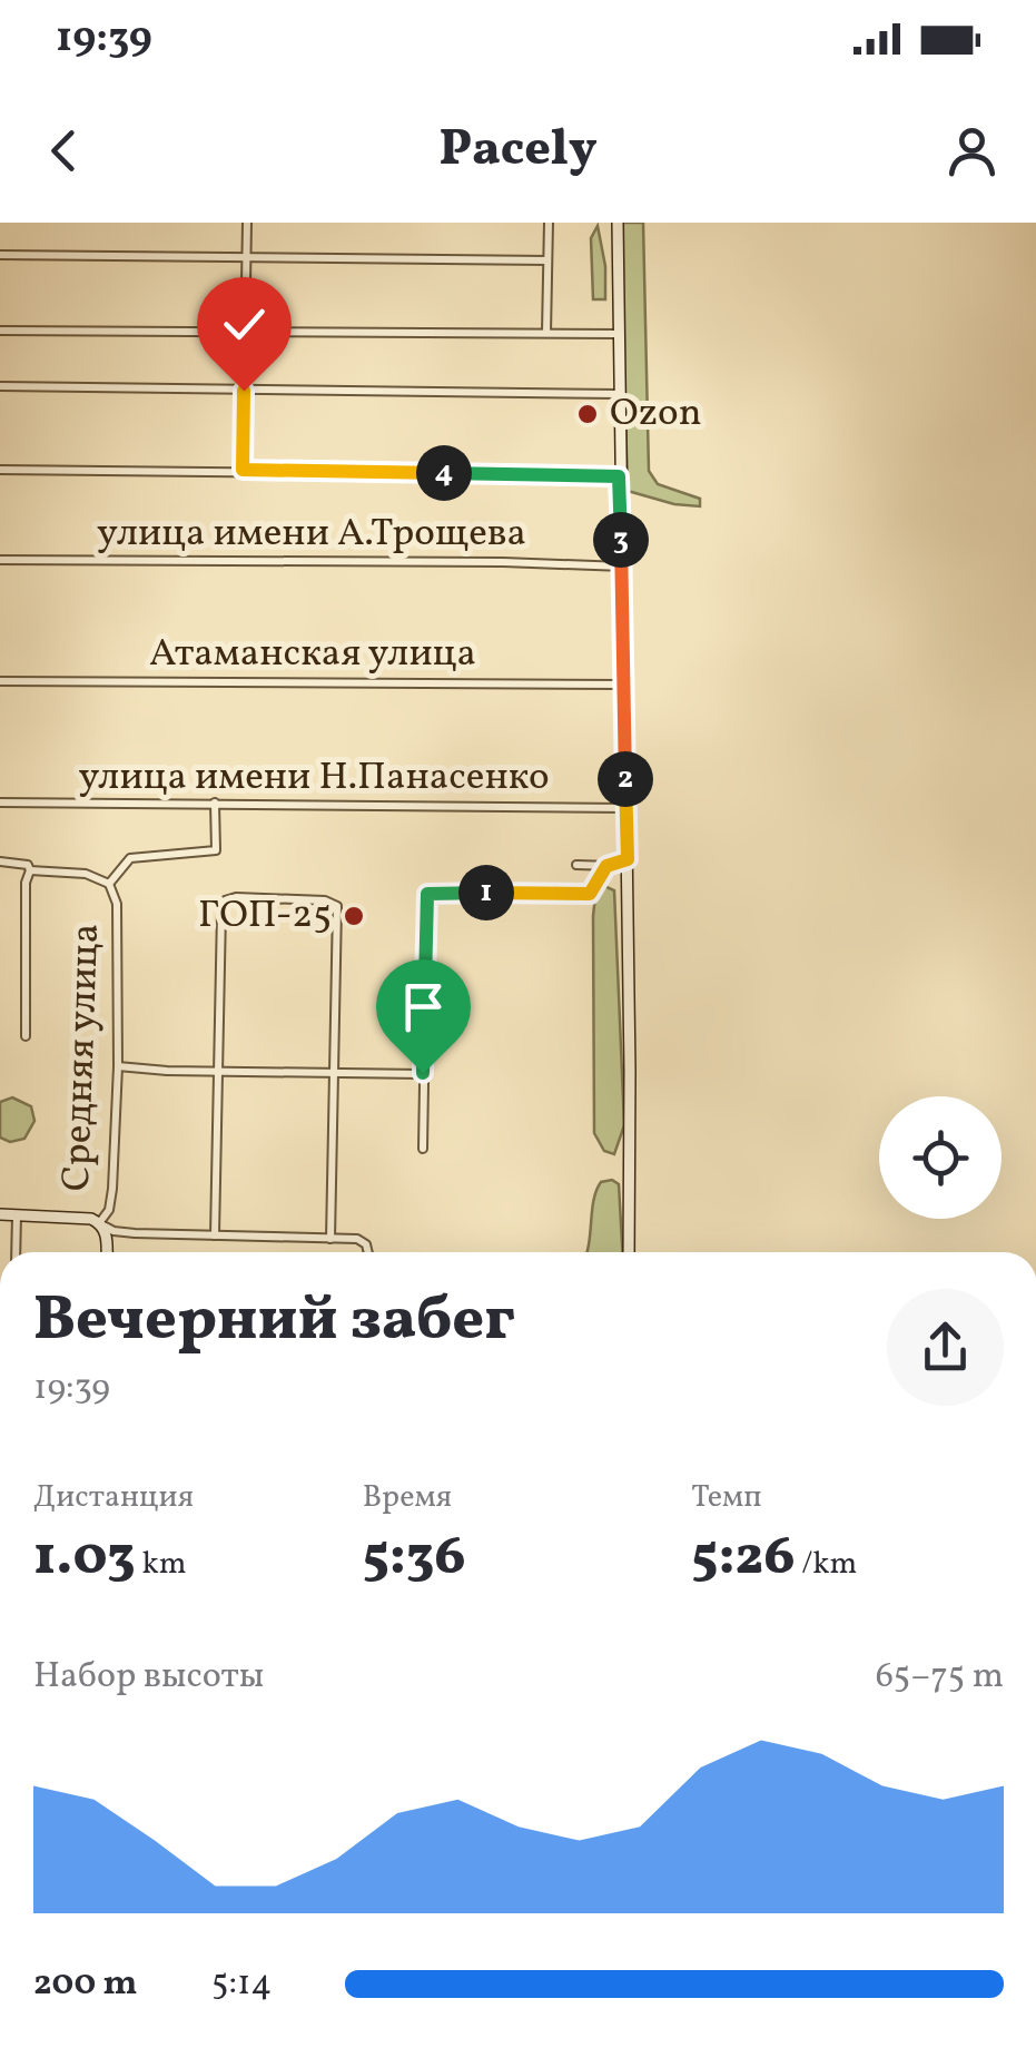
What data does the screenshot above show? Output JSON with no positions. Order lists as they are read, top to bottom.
{
  "streets": {
    "street": [
      "улица имени А.Трощева",
      "Атаманская улица",
      "улица имени Н.Панасенко",
      "Средняя улица"
    ]
  },
  "crossings": [
    ["улица имени Н.Панасенко", "Средняя улица"]
  ],
  "places": ["Ozon", "ГОП-25"],
  "page": {
    "status": "19:39",
    "header": "Pacely",
    "pins": [
      "4",
      "3",
      "2",
      "1"
    ],
    "heading": ["Вечерний забег", "19:39"],
    "stats": [
      ["Дистанция", "1.03 km"],
      ["Время", "5:36"],
      ["Темп", "5:26 /km"]
    ],
    "chart": ["Набор высоты", "65–75 m"],
    "list": [
      {
        "name": "200 m",
        "note": "5:14"
      }
    ]
  }
}
